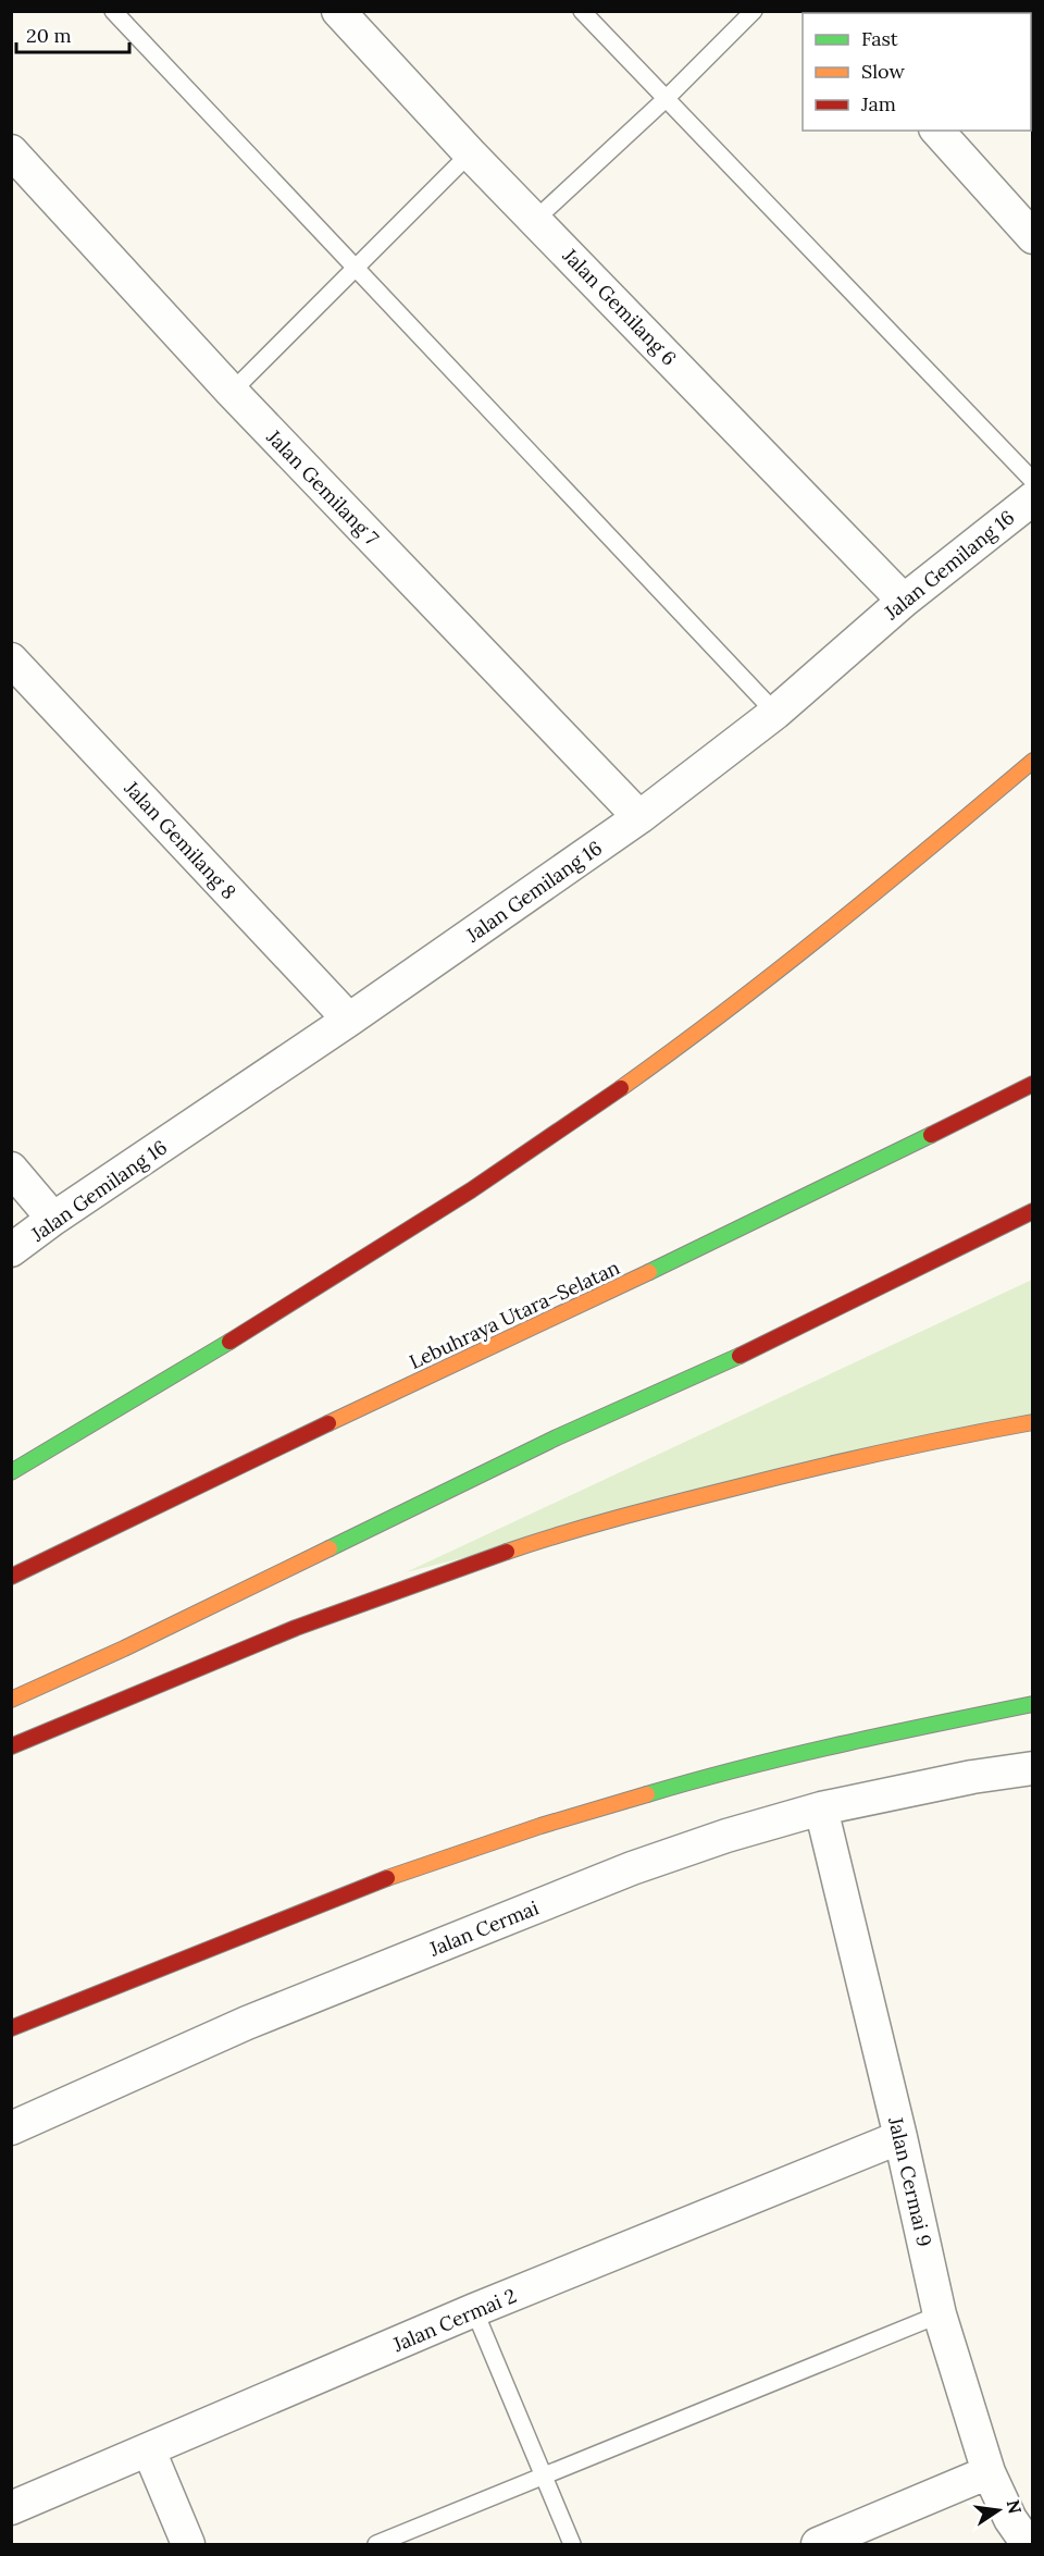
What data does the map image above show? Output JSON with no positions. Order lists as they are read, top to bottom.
{
  "streets": {
    "main road": ["Lebuhraya Utara–Selatan"],
    "street": [
      "Jalan Gemilang 6",
      "Jalan Gemilang 7",
      "Jalan Gemilang 16",
      "Jalan Gemilang 8",
      "Jalan Cermai",
      "Jalan Cermai 9",
      "Jalan Cermai 2"
    ]
  },
  "crossings": [
    ["Jalan Gemilang 6", "Jalan Gemilang 16"],
    ["Jalan Gemilang 7", "Jalan Gemilang 16"],
    ["Jalan Gemilang 16", "Jalan Gemilang 8"],
    ["Jalan Cermai", "Jalan Cermai 9"],
    ["Jalan Cermai 9", "Jalan Cermai 2"]
  ],
  "legend": ["Fast", "Slow", "Jam"],
  "scale_bar": "20 m",
  "north": "right"
}
